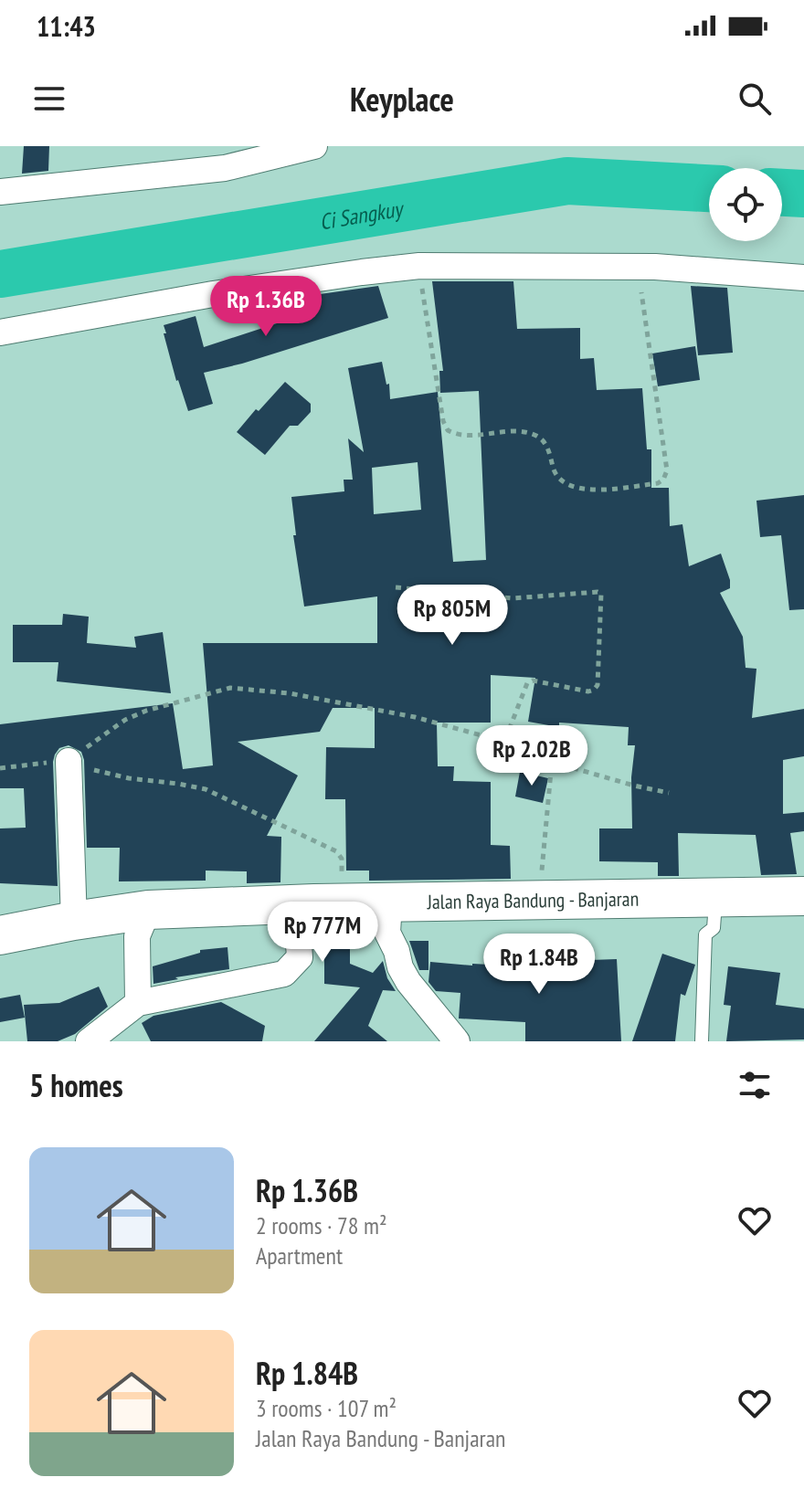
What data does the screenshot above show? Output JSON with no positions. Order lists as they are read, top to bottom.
{
  "streets": {
    "main road": ["Jalan Raya Bandung - Banjaran"]
  },
  "water": ["Ci Sangkuy"],
  "page": {
    "status": "11:43",
    "header": "Keyplace",
    "price": [
      "Rp 1.36B",
      "Rp 805M",
      "Rp 2.02B",
      "Rp 777M",
      "Rp 1.84B"
    ],
    "heading": "5 homes",
    "list": [
      {
        "name": "Rp 1.36B",
        "note": "2 rooms · 78 m² · Apartment"
      },
      {
        "name": "Rp 1.84B",
        "note": "3 rooms · 107 m² · Jalan Raya Bandung - Banjaran"
      }
    ]
  }
}
